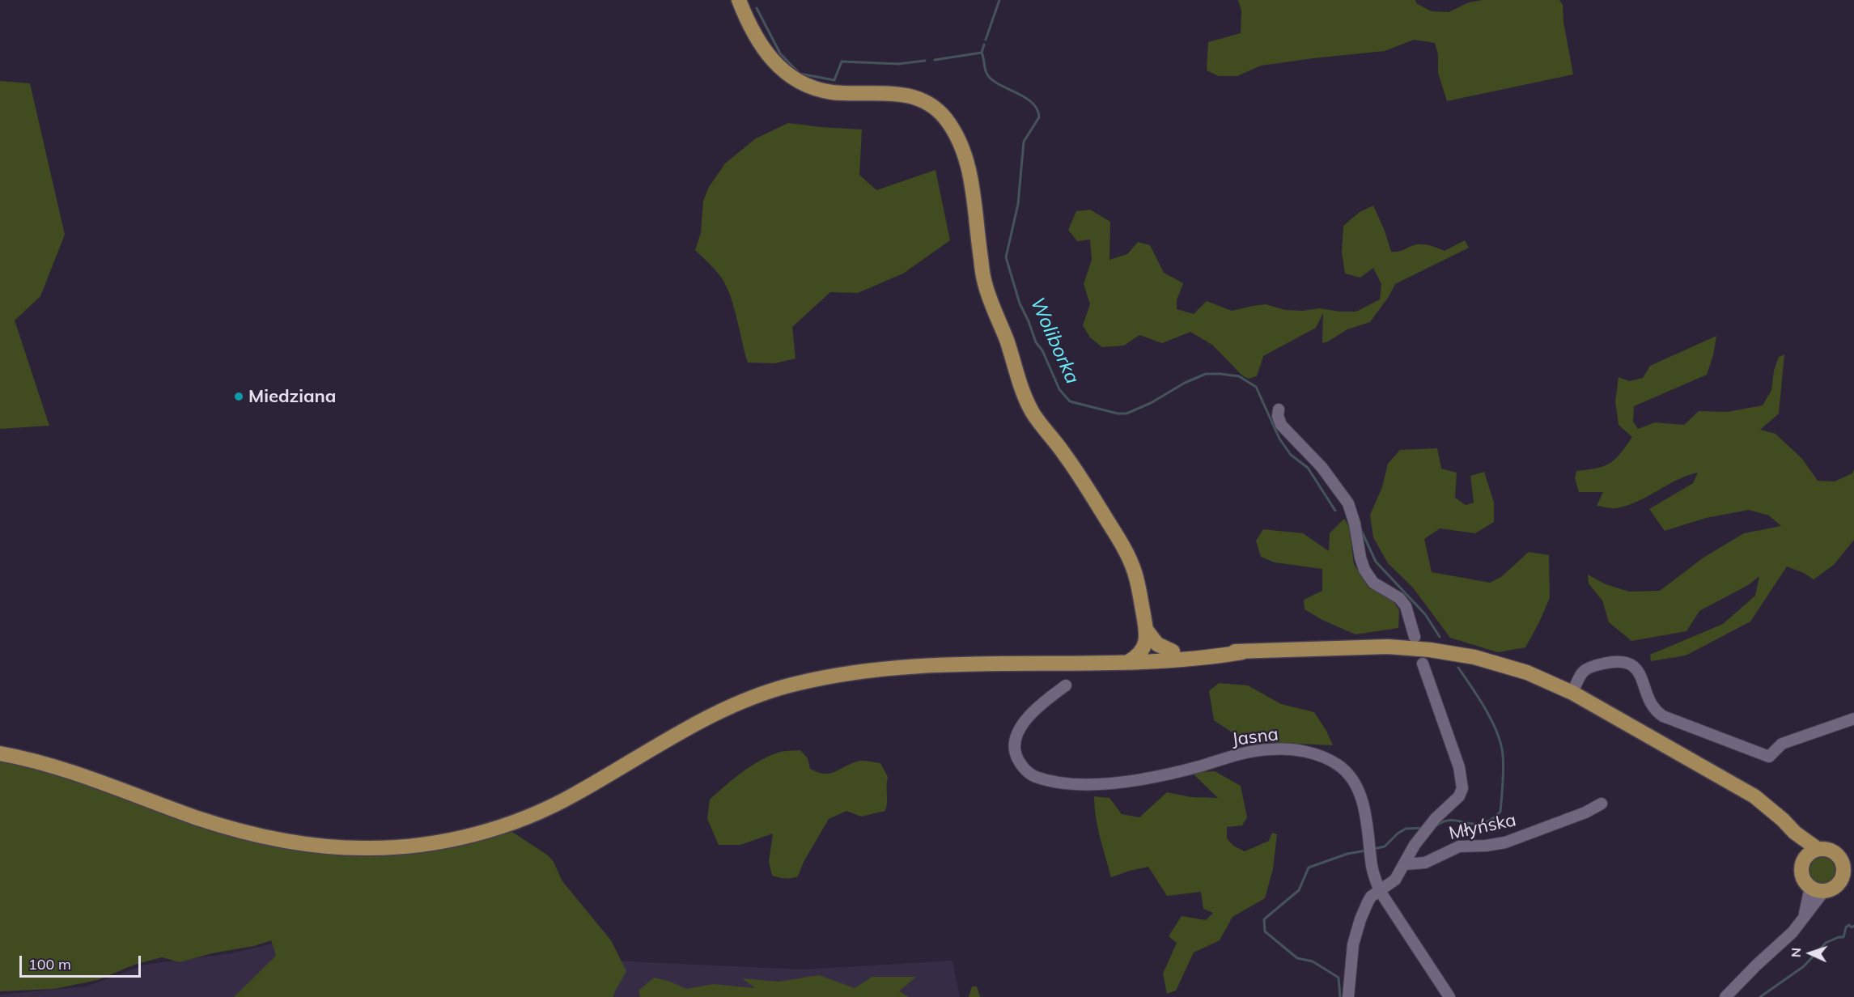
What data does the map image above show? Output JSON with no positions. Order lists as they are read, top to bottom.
{
  "streets": {
    "street": ["Jasna", "Młyńska"]
  },
  "water": ["Woliborka"],
  "places": ["Miedziana"],
  "scale_bar": "100 m",
  "north": "left"
}
